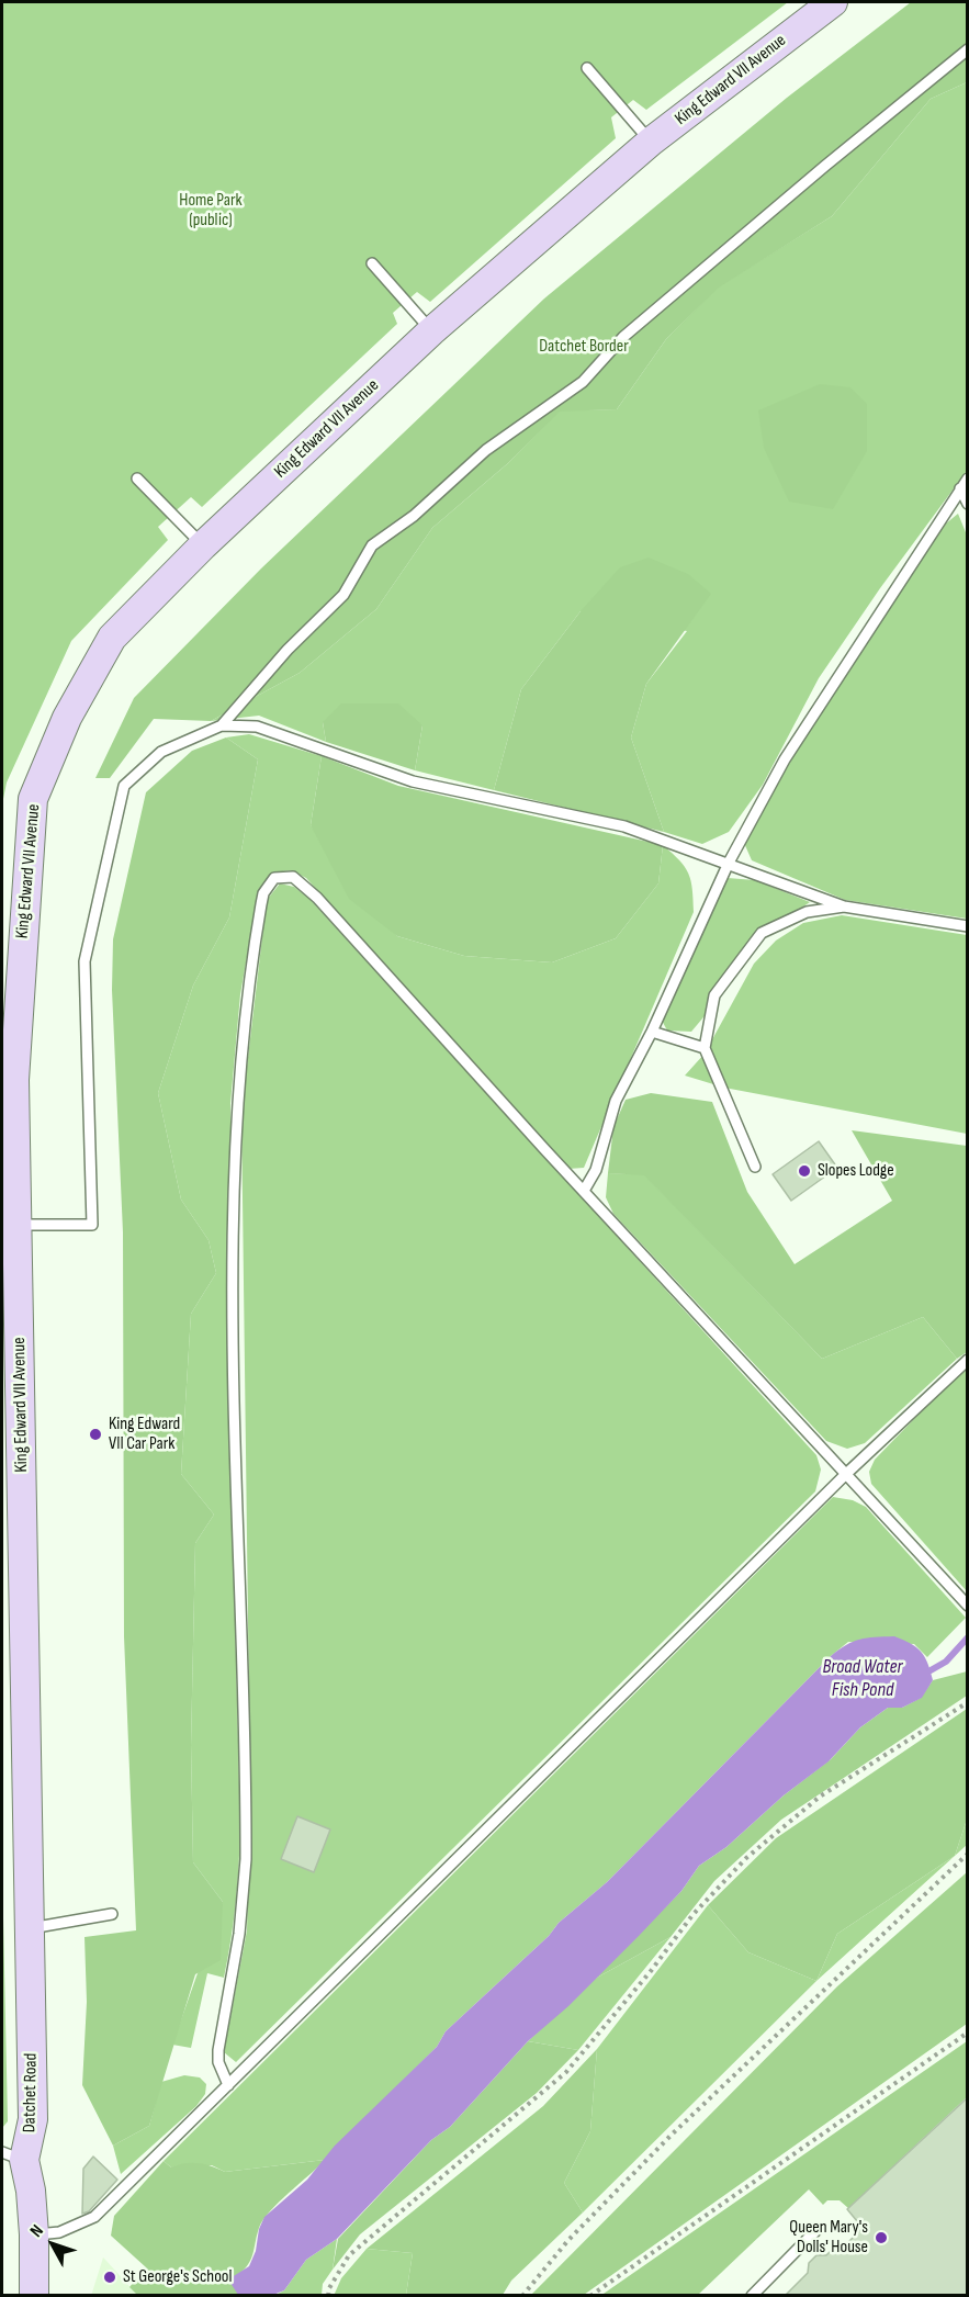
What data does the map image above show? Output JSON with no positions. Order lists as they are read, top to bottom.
{
  "streets": {
    "main road": ["King Edward VII Avenue", "Datchet Road"]
  },
  "crossings": [
    ["King Edward VII Avenue", "Datchet Road"]
  ],
  "water": ["Broad Water Fish Pond"],
  "parks": ["Home Park (public)", "Datchet Border"],
  "places": [
    "Slopes Lodge",
    "King Edward VII Car Park",
    "Queen Mary's Dolls' House",
    "St George's School"
  ],
  "north": "top left"
}
